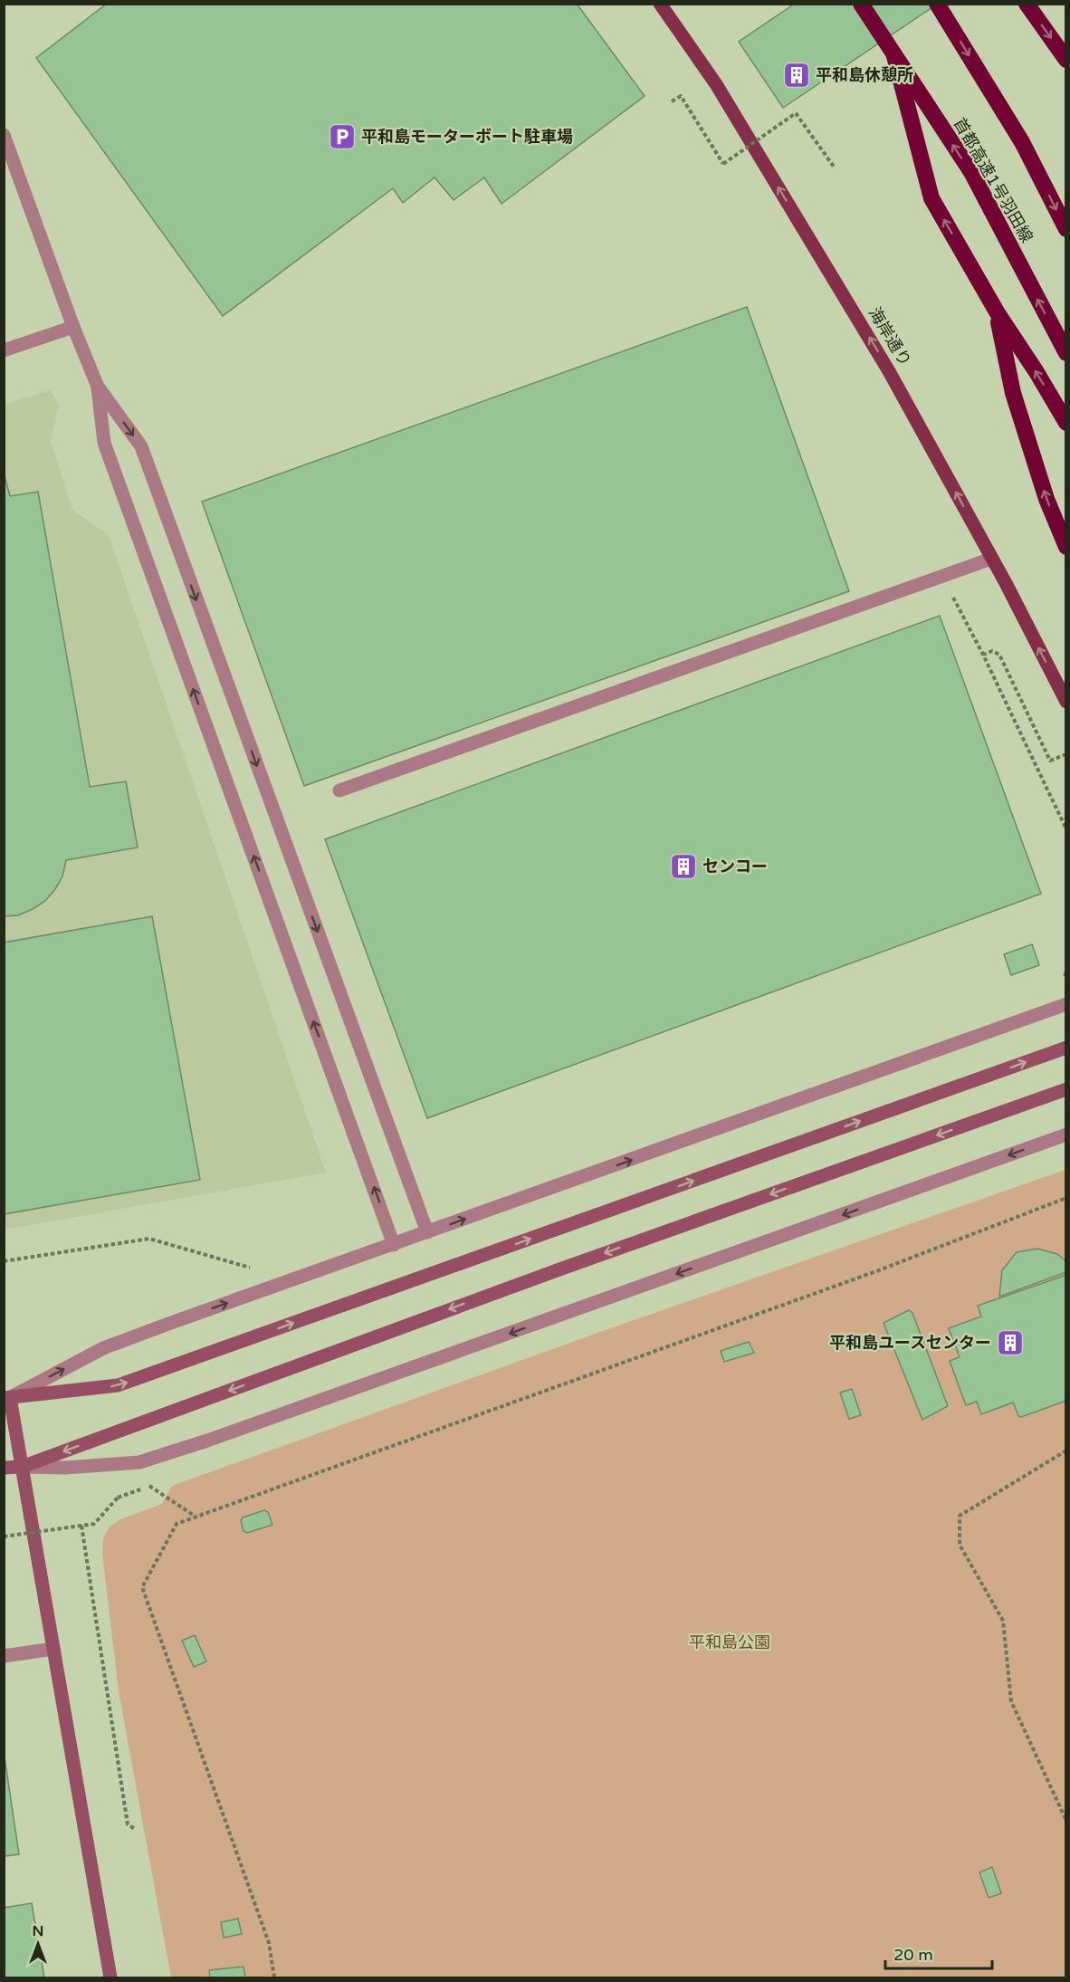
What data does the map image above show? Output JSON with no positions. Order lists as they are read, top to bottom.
{
  "streets": {
    "highway": ["首都高速1号羽田線"],
    "main road": ["海岸通り"]
  },
  "one_way": ["海岸通り"],
  "parks": ["平和島公園"],
  "places": {
    "building": ["平和島休憩所", "センコー", "平和島ユースセンター"],
    "parking": ["平和島モーターボート駐車場"]
  },
  "scale_bar": "20 m",
  "north": "top"
}
